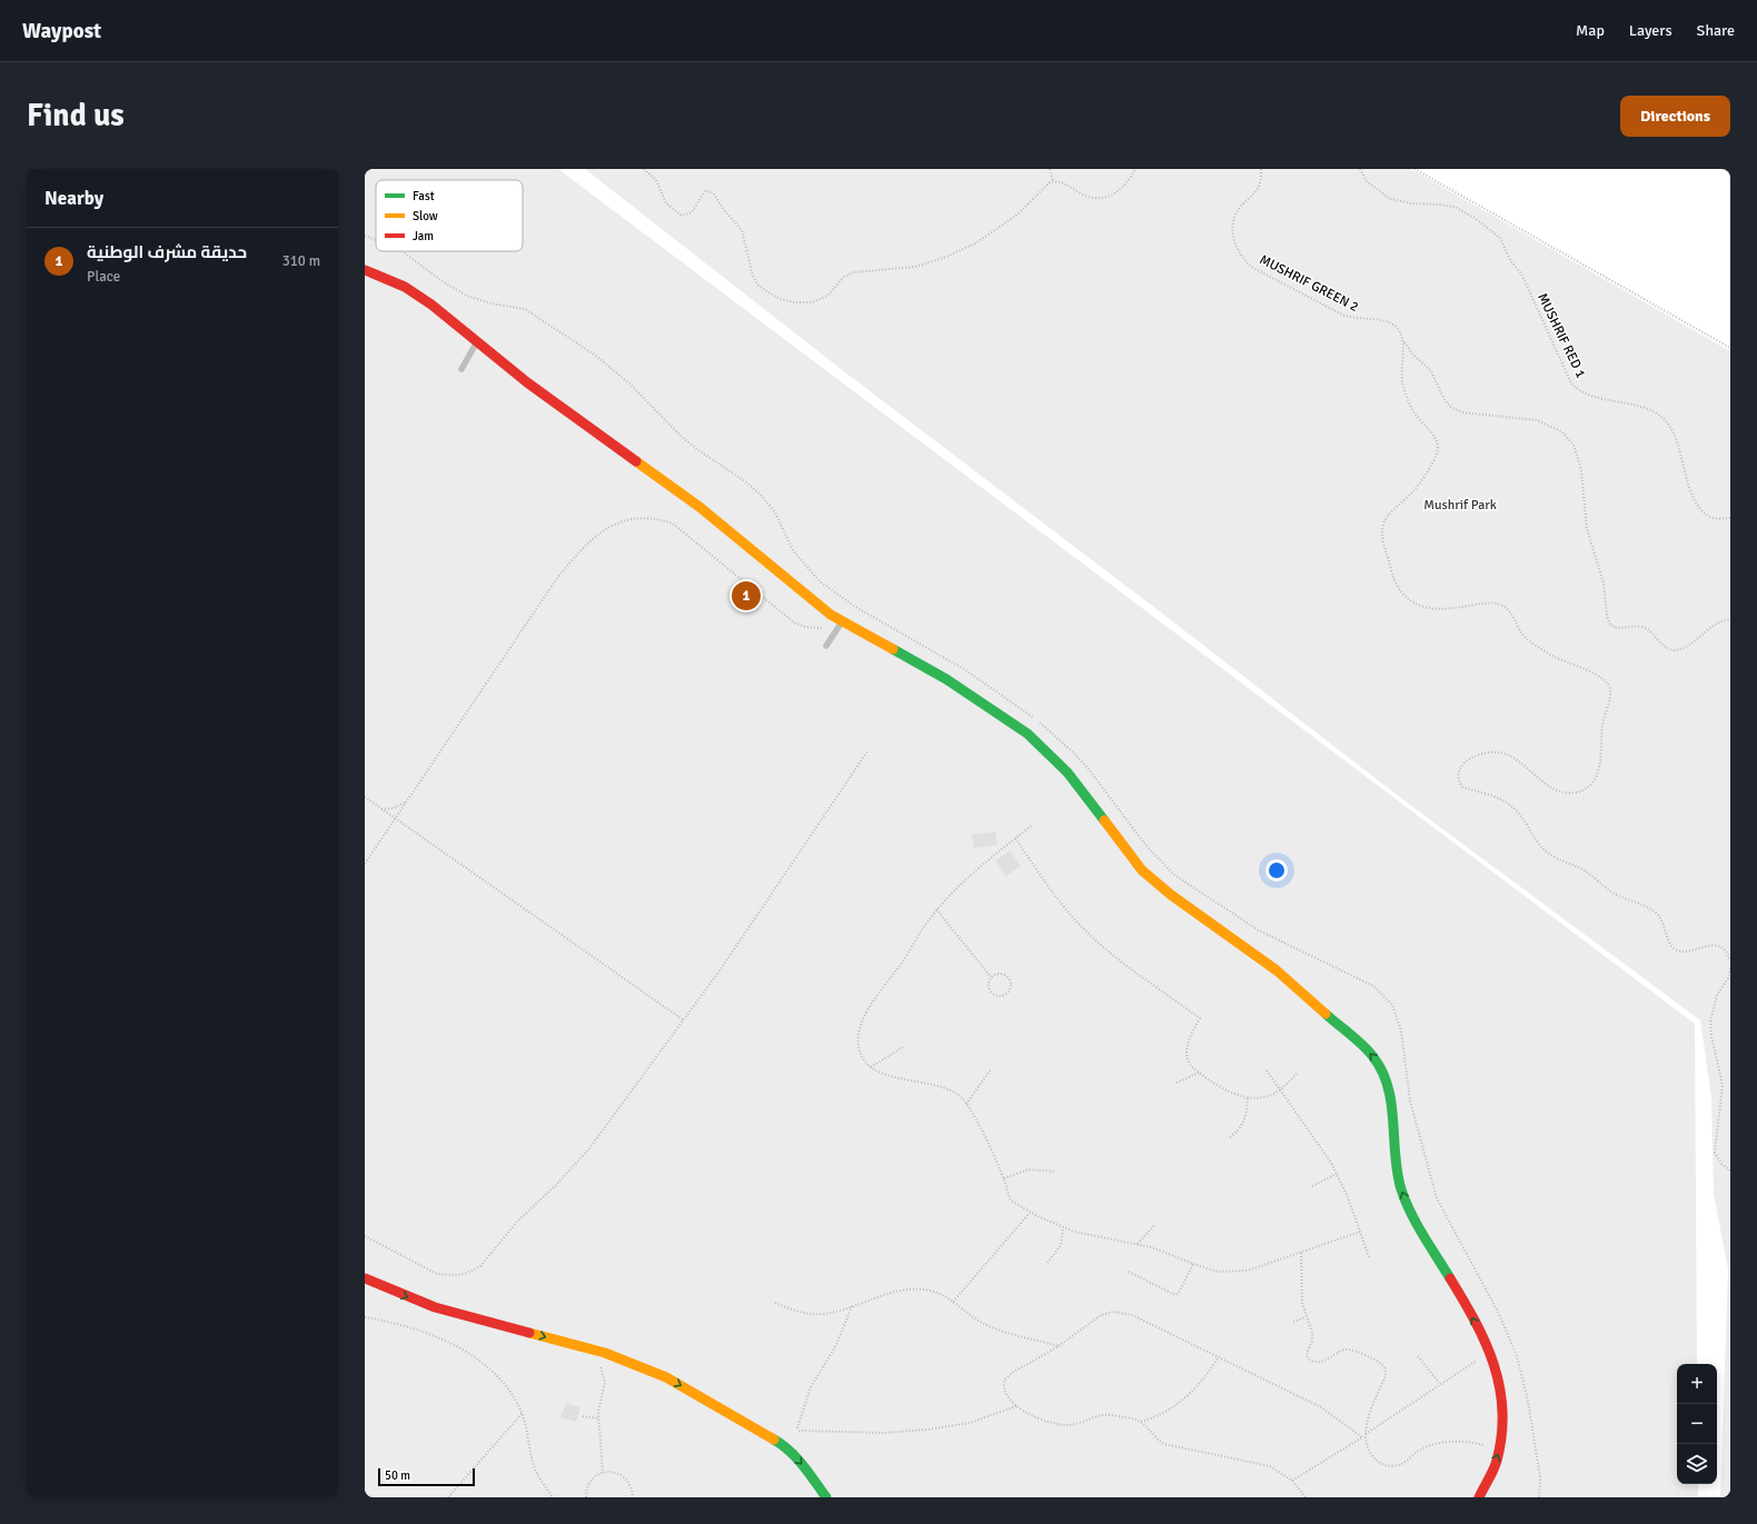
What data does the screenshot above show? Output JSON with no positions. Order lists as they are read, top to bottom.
{
  "streets": {
    "path": ["MUSHRIF GREEN 2", "MUSHRIF RED 1"]
  },
  "parks": ["Mushrif Park"],
  "legend": ["Fast", "Slow", "Jam"],
  "scale_bar": "50 m",
  "page": {
    "header": "Waypost",
    "nav": ["Map", "Layers", "Share"],
    "buttons": "Directions",
    "title": "Find us",
    "heading": "Nearby",
    "list": [
      {
        "mark": "1",
        "name": "حديقة مشرف الوطنية",
        "note": "Place",
        "value": "310 m"
      }
    ],
    "pins": "1",
    "map_buttons": ["+", "−"],
    "scale": "50 m"
  }
}
